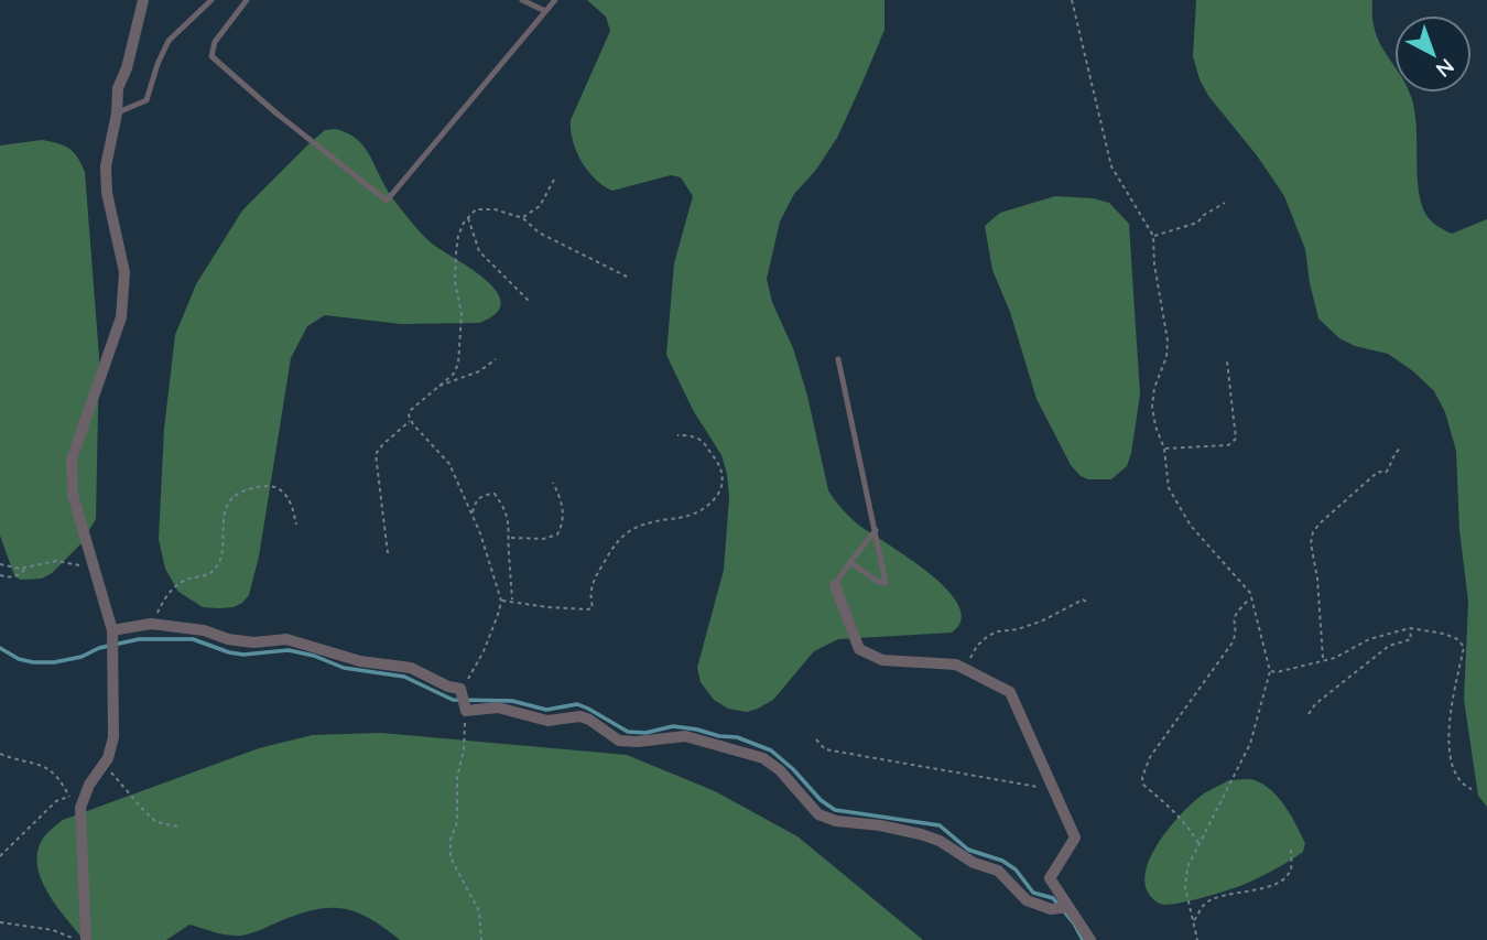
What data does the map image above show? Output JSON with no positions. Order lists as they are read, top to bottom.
{
  "north": "bottom right"
}
